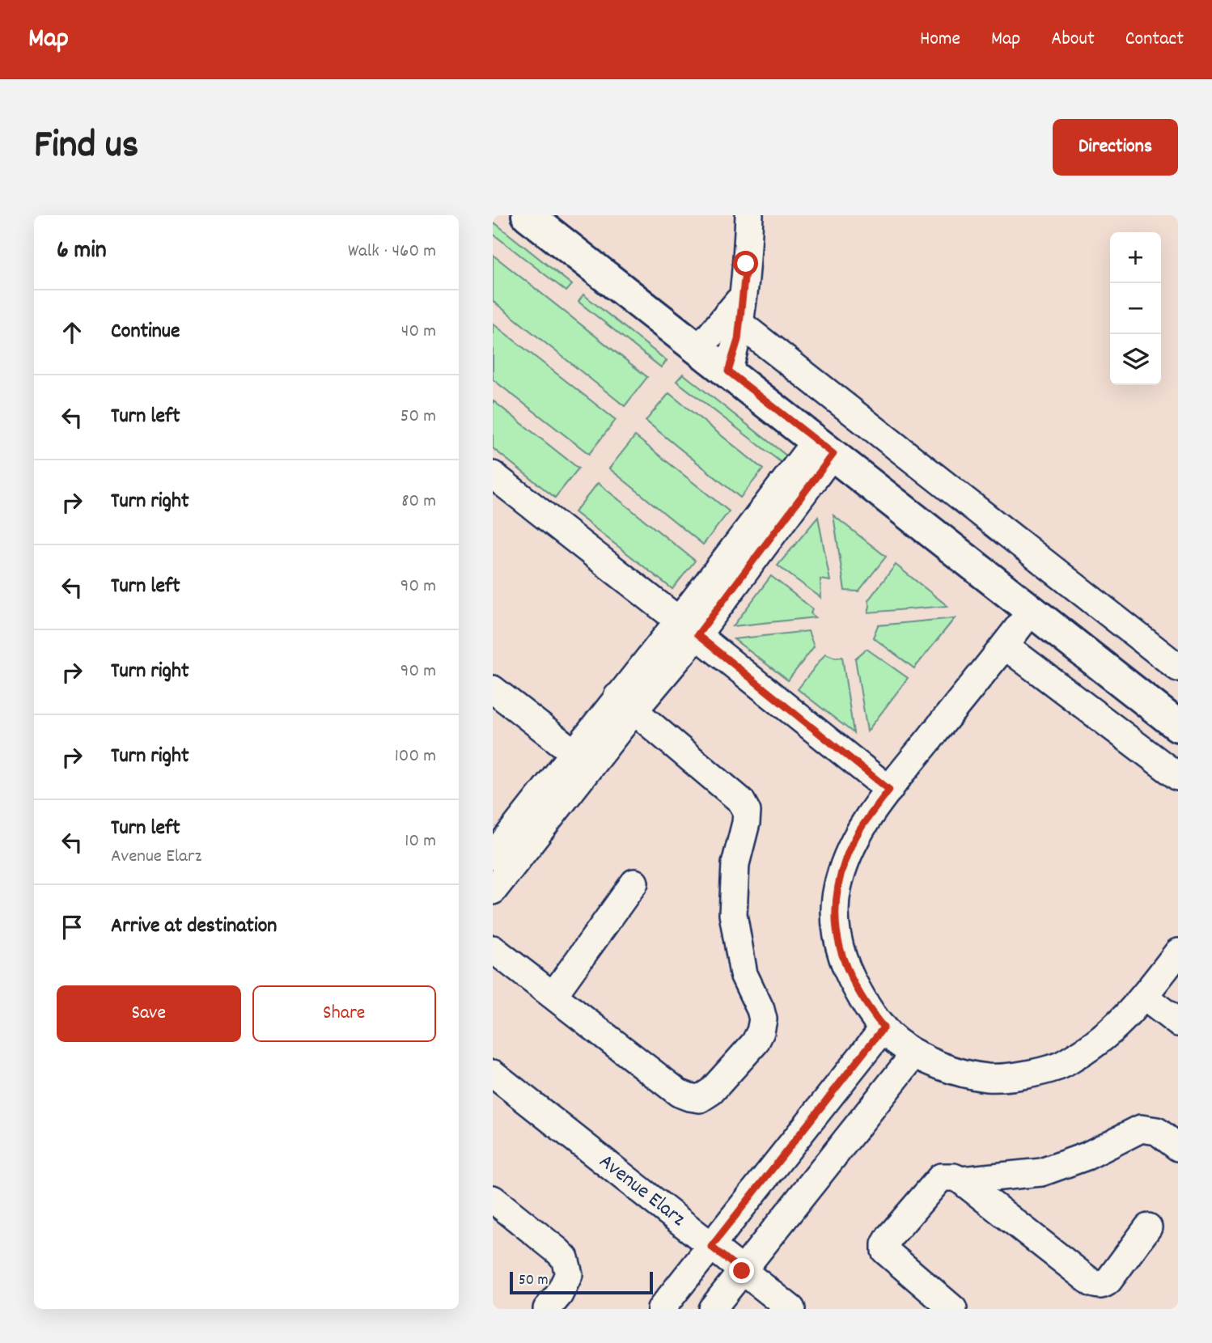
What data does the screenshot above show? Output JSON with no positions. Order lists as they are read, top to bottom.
{
  "streets": {
    "street": ["Avenue Elarz"]
  },
  "scale_bar": "50 m",
  "page": {
    "header": "Map",
    "nav": [
      "Home",
      "Map",
      "About",
      "Contact"
    ],
    "title": "Find us",
    "buttons": [
      "Directions",
      ["Save", "Share"]
    ],
    "heading": ["6 min", "Walk · 460 m"],
    "map_buttons": ["+", "−"],
    "list": [
      ["Continue", "40 m"],
      ["Turn left", "50 m"],
      ["Turn right", "80 m"],
      ["Turn left", "90 m"],
      ["Turn right", "90 m"],
      ["Turn right", "100 m"],
      ["Turn left", "Avenue Elarz", "10 m"],
      "Arrive at destination"
    ],
    "scale": "50 m"
  }
}
